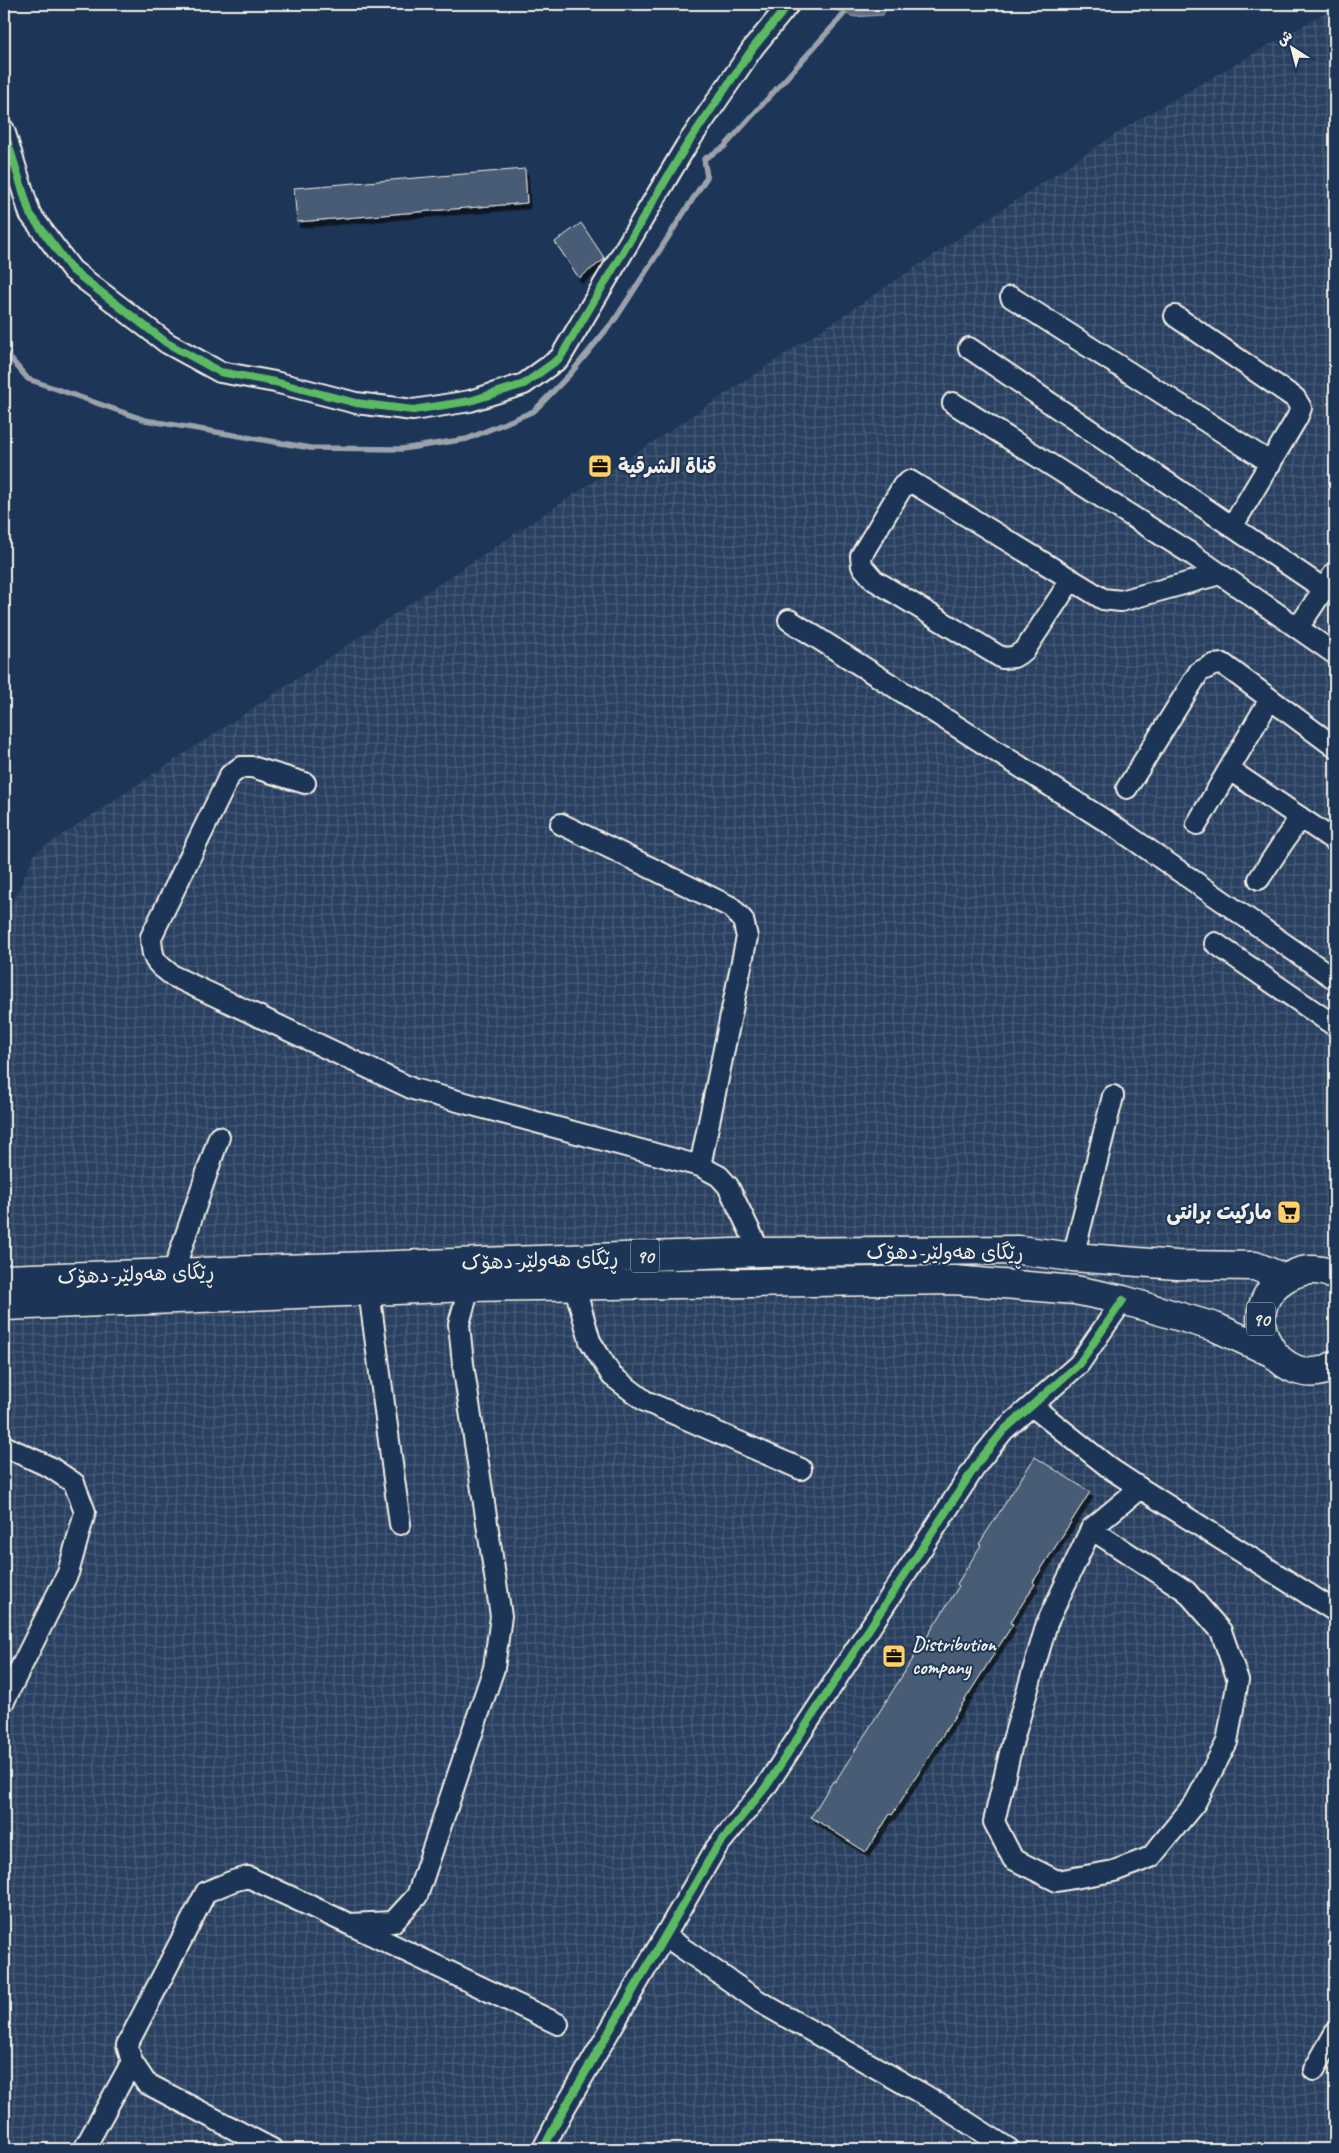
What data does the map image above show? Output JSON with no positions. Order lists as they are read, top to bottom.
{
  "streets": {
    "highway": ["ڕێگای هەولێر-دهۆک", "90"]
  },
  "crossings": [
    ["ڕێگای هەولێر-دهۆک", "90"]
  ],
  "places": {
    "office": ["قناة الشرقية", "Distribution company"],
    "supermarket": ["مارکیت برانتی"]
  },
  "north": "top left"
}
